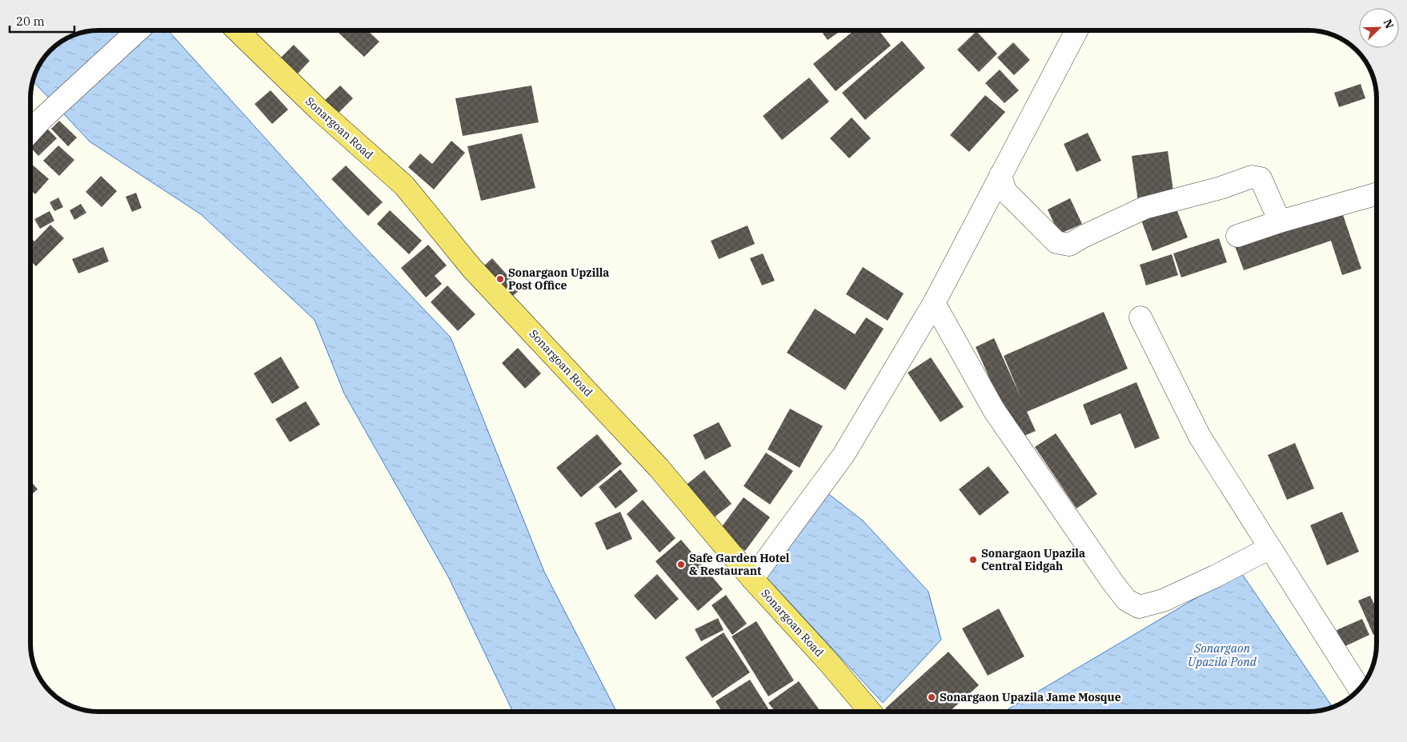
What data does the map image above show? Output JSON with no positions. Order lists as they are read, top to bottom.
{
  "streets": {
    "main road": ["Sonargoan Road"]
  },
  "water": ["Sonargaon Upazila Pond"],
  "places": [
    "Sonargaon Upzilla Post Office",
    "Sonargaon Upazila Central Eidgah",
    "Safe Garden Hotel & Restaurant",
    "Sonargaon Upazila Jame Mosque"
  ],
  "scale_bar": "20 m",
  "north": "top right"
}
